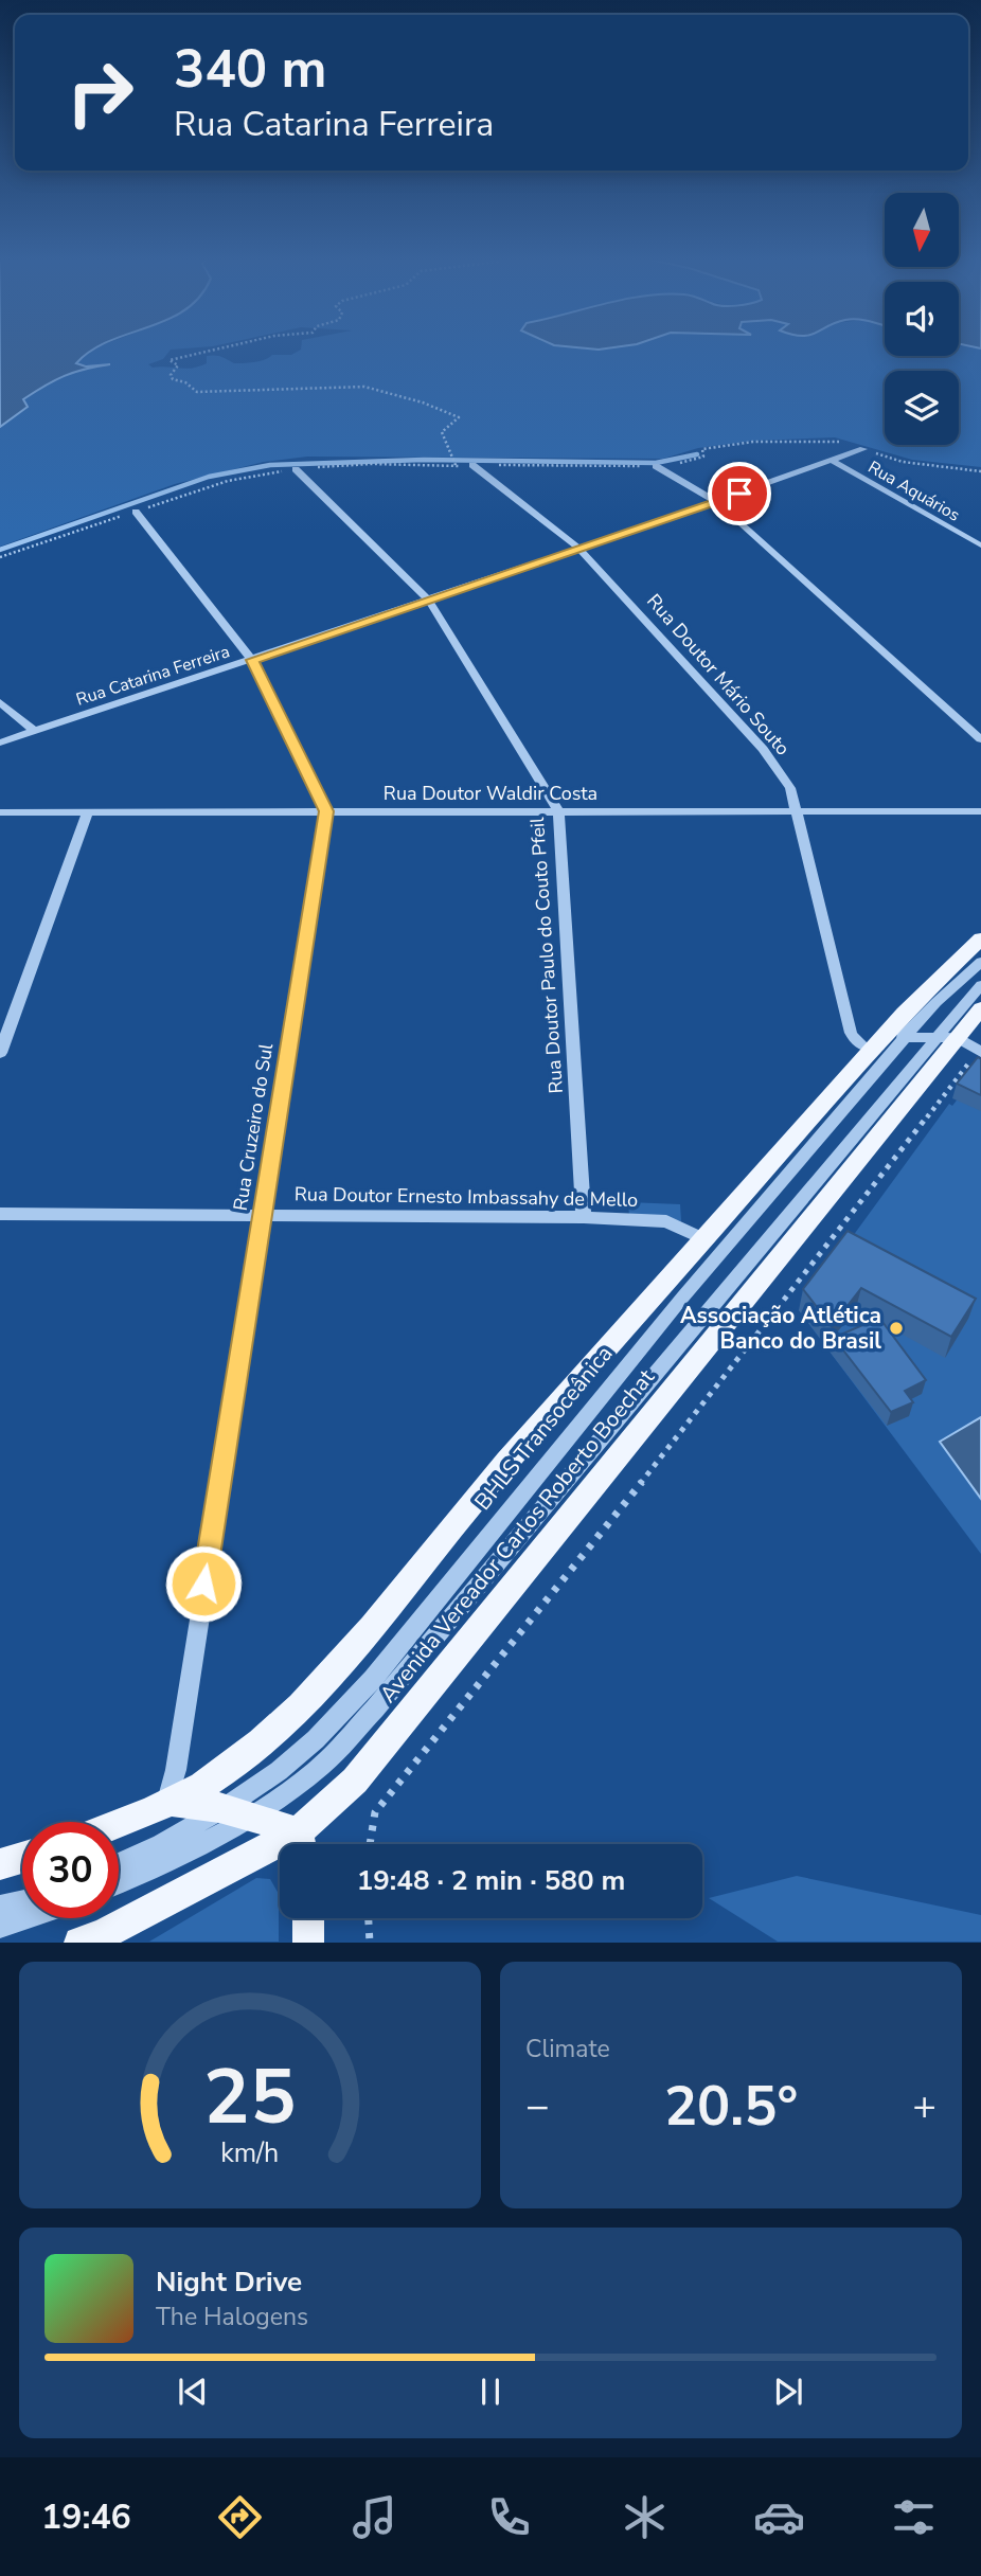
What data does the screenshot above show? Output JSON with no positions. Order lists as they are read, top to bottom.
{
  "streets": {
    "main road": ["Avenida Vereador Carlos Roberto Boechat"],
    "street": [
      "Rua Aquários",
      "Rua Catarina Ferreira",
      "Rua Doutor Mário Souto",
      "Rua Doutor Waldir Costa",
      "Rua Doutor Paulo do Couto Pfeil",
      "Rua Cruzeiro do Sul",
      "Rua Doutor Ernesto Imbassahy de Mello",
      "BHLS Transoceânica"
    ]
  },
  "crossings": [
    ["Rua Aquários", "Rua Catarina Ferreira"],
    ["Rua Catarina Ferreira", "Rua Doutor Mário Souto"],
    ["Rua Catarina Ferreira", "Rua Doutor Paulo do Couto Pfeil"],
    ["Rua Doutor Mário Souto", "Rua Doutor Waldir Costa"],
    ["Rua Doutor Waldir Costa", "Rua Doutor Paulo do Couto Pfeil"],
    ["Rua Doutor Waldir Costa", "Rua Cruzeiro do Sul"],
    ["Rua Doutor Paulo do Couto Pfeil", "Rua Doutor Ernesto Imbassahy de Mello"],
    ["Rua Cruzeiro do Sul", "Rua Doutor Ernesto Imbassahy de Mello"]
  ],
  "places": ["Associação Atlética Banco do Brasil"],
  "north": "bottom",
  "page": {
    "turn": ["340 m", "Rua Catarina Ferreira"],
    "limit": "30",
    "trip": "19:48 · 2 min · 580 m",
    "tile": "Climate",
    "heat": ["−", "20.5°", "+"],
    "song": ["Night Drive", "The Halogens"],
    "tabs": "19:46",
    "gauge": ["25", "km/h"]
  }
}
